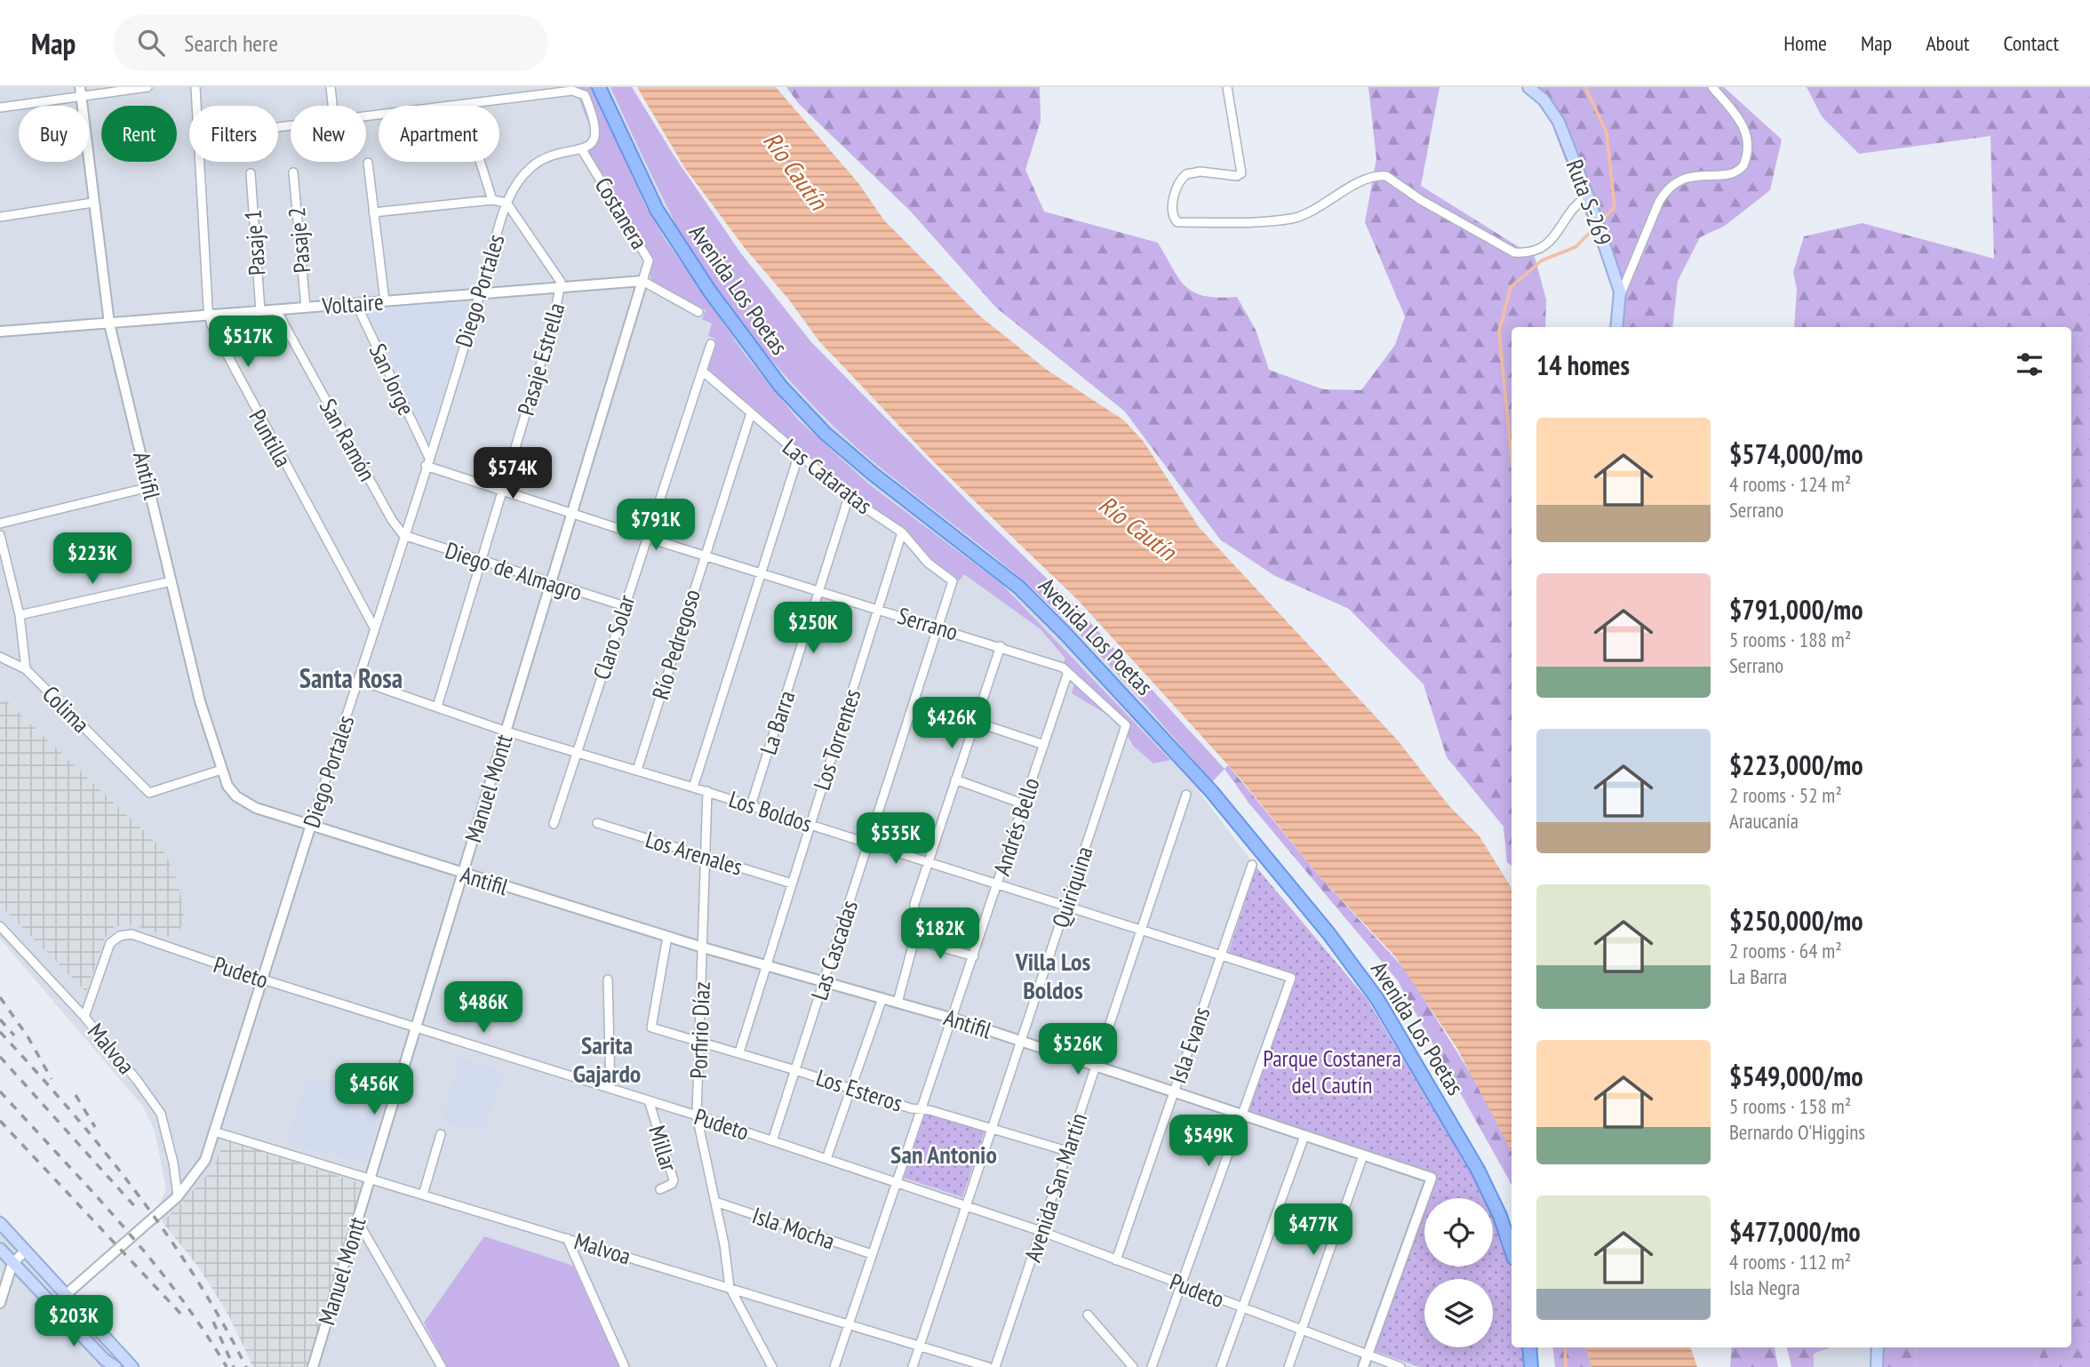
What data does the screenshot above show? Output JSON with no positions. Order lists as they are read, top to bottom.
{
  "streets": {
    "main road": ["Ruta S-269", "Avenida Los Poetas"],
    "street": [
      "Costanera",
      "Pasaje 2",
      "Pasaje 1",
      "Diego Portales",
      "Voltaire",
      "Pasaje Estrella",
      "San Jorge",
      "Puntilla",
      "San Ramón",
      "Antifil",
      "Las Cataratas",
      "Diego de Almagro",
      "Serrano",
      "Claro Solar",
      "Río Pedregoso",
      "Colima",
      "La Barra",
      "Los Torrentes",
      "Manuel Montt",
      "Los Boldos",
      "Andrés Bello",
      "Los Arenales",
      "Quiriquina",
      "Las Cascadas",
      "Pudeto",
      "Porfirio Díaz",
      "Isla Evans",
      "Malvoa",
      "Los Esteros",
      "Millar",
      "Avenida San Martín",
      "Isla Mocha"
    ]
  },
  "crossings": [
    ["Costanera", "Diego Portales"],
    ["Costanera", "Voltaire"],
    ["Costanera", "Manuel Montt"],
    ["Pasaje 2", "Voltaire"],
    ["Pasaje 1", "Voltaire"],
    ["Diego Portales", "Voltaire"],
    ["Diego Portales", "Pasaje Estrella"],
    ["Diego Portales", "San Jorge"],
    ["Diego Portales", "Puntilla"],
    ["Diego Portales", "San Ramón"],
    ["Diego Portales", "Antifil"],
    ["Diego Portales", "Diego de Almagro"],
    ["Diego Portales", "Serrano"],
    ["Diego Portales", "Los Boldos"],
    ["Diego Portales", "Pudeto"],
    ["Diego Portales", "Malvoa"],
    ["Voltaire", "Pasaje Estrella"],
    ["Voltaire", "San Jorge"],
    ["Voltaire", "Puntilla"],
    ["Voltaire", "San Ramón"],
    ["Voltaire", "Antifil"],
    ["Voltaire", "Manuel Montt"],
    ["Pasaje Estrella", "Diego de Almagro"],
    ["Pasaje Estrella", "Serrano"],
    ["Pasaje Estrella", "Los Boldos"],
    ["San Ramón", "Diego de Almagro"],
    ["Antifil", "Colima"],
    ["Antifil", "Los Torrentes"],
    ["Antifil", "Manuel Montt"],
    ["Antifil", "Los Boldos"],
    ["Antifil", "Andrés Bello"],
    ["Antifil", "Quiriquina"],
    ["Antifil", "Las Cascadas"],
    ["Antifil", "Pudeto"],
    ["Antifil", "Porfirio Díaz"],
    ["Antifil", "Isla Evans"],
    ["Antifil", "Los Esteros"],
    ["Antifil", "Avenida San Martín"],
    ["Las Cataratas", "Claro Solar"],
    ["Las Cataratas", "Río Pedregoso"],
    ["Las Cataratas", "La Barra"],
    ["Las Cataratas", "Los Torrentes"],
    ["Las Cataratas", "Las Cascadas"],
    ["Diego de Almagro", "Claro Solar"],
    ["Diego de Almagro", "Manuel Montt"],
    ["Serrano", "Claro Solar"],
    ["Serrano", "Río Pedregoso"],
    ["Serrano", "La Barra"],
    ["Serrano", "Los Torrentes"],
    ["Serrano", "Manuel Montt"],
    ["Serrano", "Andrés Bello"],
    ["Serrano", "Quiriquina"],
    ["Serrano", "Las Cascadas"],
    ["Claro Solar", "Los Boldos"],
    ["Río Pedregoso", "Los Boldos"],
    ["La Barra", "Los Boldos"],
    ["Los Torrentes", "Los Boldos"],
    ["Los Torrentes", "Los Arenales"],
    ["Los Torrentes", "Los Esteros"],
    ["Manuel Montt", "Los Boldos"],
    ["Manuel Montt", "Pudeto"],
    ["Manuel Montt", "Malvoa"],
    ["Los Boldos", "Andrés Bello"],
    ["Los Boldos", "Quiriquina"],
    ["Los Boldos", "Las Cascadas"],
    ["Los Boldos", "Porfirio Díaz"],
    ["Los Boldos", "Isla Evans"],
    ["Los Boldos", "Avenida San Martín"],
    ["Andrés Bello", "Pudeto"],
    ["Andrés Bello", "Malvoa"],
    ["Andrés Bello", "Los Esteros"],
    ["Andrés Bello", "Isla Mocha"],
    ["Los Arenales", "Porfirio Díaz"],
    ["Quiriquina", "Pudeto"],
    ["Quiriquina", "Malvoa"],
    ["Quiriquina", "Los Esteros"],
    ["Las Cascadas", "Pudeto"],
    ["Las Cascadas", "Los Esteros"],
    ["Pudeto", "Porfirio Díaz"],
    ["Pudeto", "Isla Evans"],
    ["Pudeto", "Malvoa"],
    ["Pudeto", "Millar"],
    ["Pudeto", "Avenida San Martín"],
    ["Porfirio Díaz", "Malvoa"],
    ["Porfirio Díaz", "Los Esteros"],
    ["Porfirio Díaz", "Isla Mocha"],
    ["Los Esteros", "Avenida San Martín"]
  ],
  "districts": [
    "Santa Rosa",
    "Villa Los Boldos",
    "Sarita Gajardo",
    "San Antonio"
  ],
  "water": ["Río Cautín"],
  "parks": ["Parque Costanera del Cautín"],
  "page": {
    "header": "Map",
    "search": "Search here",
    "nav": [
      "Home",
      "Map",
      "About",
      "Contact"
    ],
    "chip": [
      "Buy",
      "Rent",
      "Filters",
      "New",
      "Apartment"
    ],
    "price": [
      "$517K",
      "$574K",
      "$791K",
      "$223K",
      "$250K",
      "$426K",
      "$535K",
      "$182K",
      "$486K",
      "$526K",
      "$456K",
      "$549K",
      "$477K",
      "$203K"
    ],
    "heading": "14 homes",
    "list": [
      {
        "name": "$574,000/mo",
        "note": "4 rooms · 124 m² · Serrano"
      },
      {
        "name": "$791,000/mo",
        "note": "5 rooms · 188 m² · Serrano"
      },
      {
        "name": "$223,000/mo",
        "note": "2 rooms · 52 m² · Araucanía"
      },
      {
        "name": "$250,000/mo",
        "note": "2 rooms · 64 m² · La Barra"
      },
      {
        "name": "$549,000/mo",
        "note": "5 rooms · 158 m² · Bernardo O'Higgins"
      },
      {
        "name": "$477,000/mo",
        "note": "4 rooms · 112 m² · Isla Negra"
      }
    ]
  }
}
